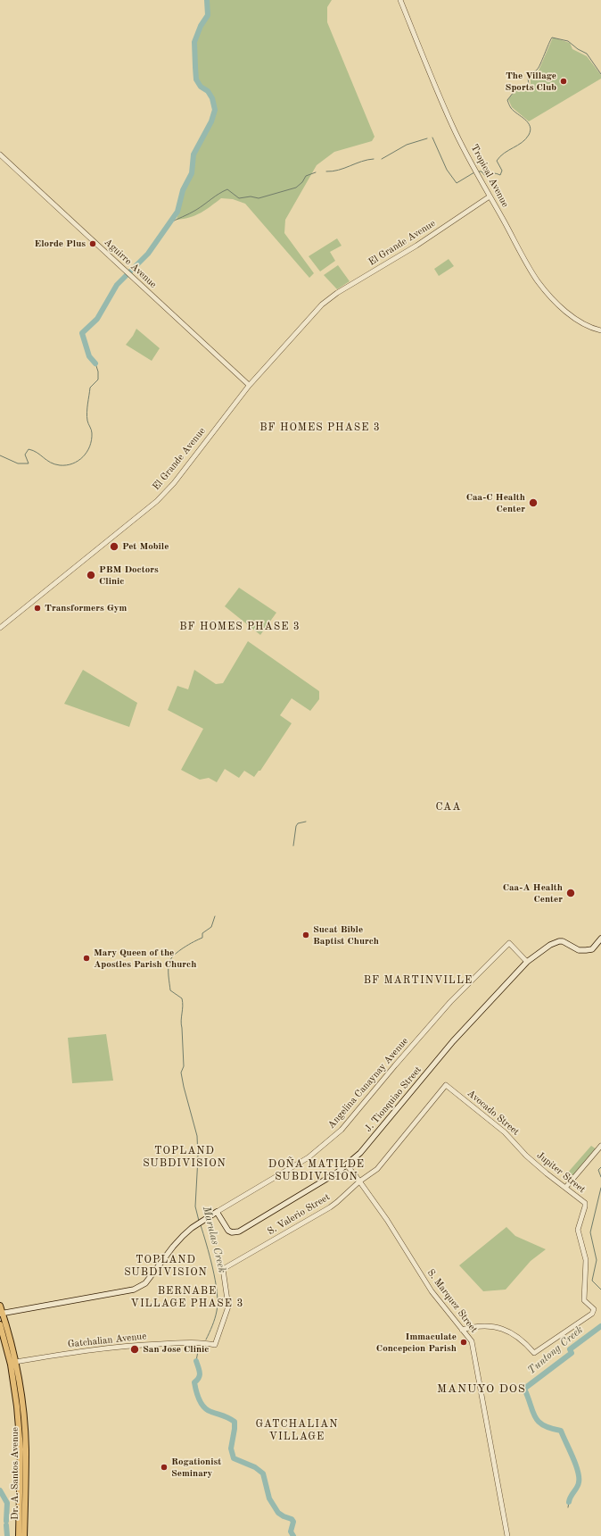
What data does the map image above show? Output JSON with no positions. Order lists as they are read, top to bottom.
{
  "streets": {
    "main road": ["Angelina Canaynay Avenue", "J. Tionquiao Street", "Dr. A. Santos Avenue"],
    "street": [
      "Tropical Avenue",
      "El Grande Avenue",
      "Aguirre Avenue",
      "Avocado Street",
      "Jupiter Street",
      "S. Valerio Street",
      "S. Marquez Street",
      "Gatchalian Avenue"
    ]
  },
  "crossings": [
    ["Tropical Avenue", "El Grande Avenue"],
    ["El Grande Avenue", "Aguirre Avenue"],
    ["Angelina Canaynay Avenue", "J. Tionquiao Street"],
    ["Angelina Canaynay Avenue", "Dr. A. Santos Avenue"],
    ["J. Tionquiao Street", "S. Marquez Street"],
    ["Avocado Street", "Jupiter Street"],
    ["Avocado Street", "S. Valerio Street"],
    ["Jupiter Street", "S. Marquez Street"],
    ["S. Valerio Street", "S. Marquez Street"],
    ["S. Valerio Street", "Gatchalian Avenue"],
    ["Gatchalian Avenue", "Dr. A. Santos Avenue"]
  ],
  "districts": [
    "BF HOMES PHASE 3",
    "BF HOMES PHASE 3",
    "CAA",
    "BF MARTINVILLE",
    "TOPLAND SUBDIVISION",
    "DOÑA MATILDE SUBDIVISION",
    "TOPLAND SUBDIVISION",
    "BERNABE VILLAGE PHASE 3",
    "MANUYO DOS",
    "GATCHALIAN VILLAGE"
  ],
  "water": ["Marulas Creek", "Tuntong Creek"],
  "places": [
    "The Village Sports Club",
    "Elorde Plus",
    "Caa-C Health Center",
    "Pet Mobile",
    "PBM Doctors Clinic",
    "Transformers Gym",
    "Caa-A Health Center",
    "Sucat Bible Baptist Church",
    "Mary Queen of the Apostles Parish Church",
    "Immaculate Concepcion Parish",
    "San Jose Clinic",
    "Rogationist Seminary"
  ]
}
